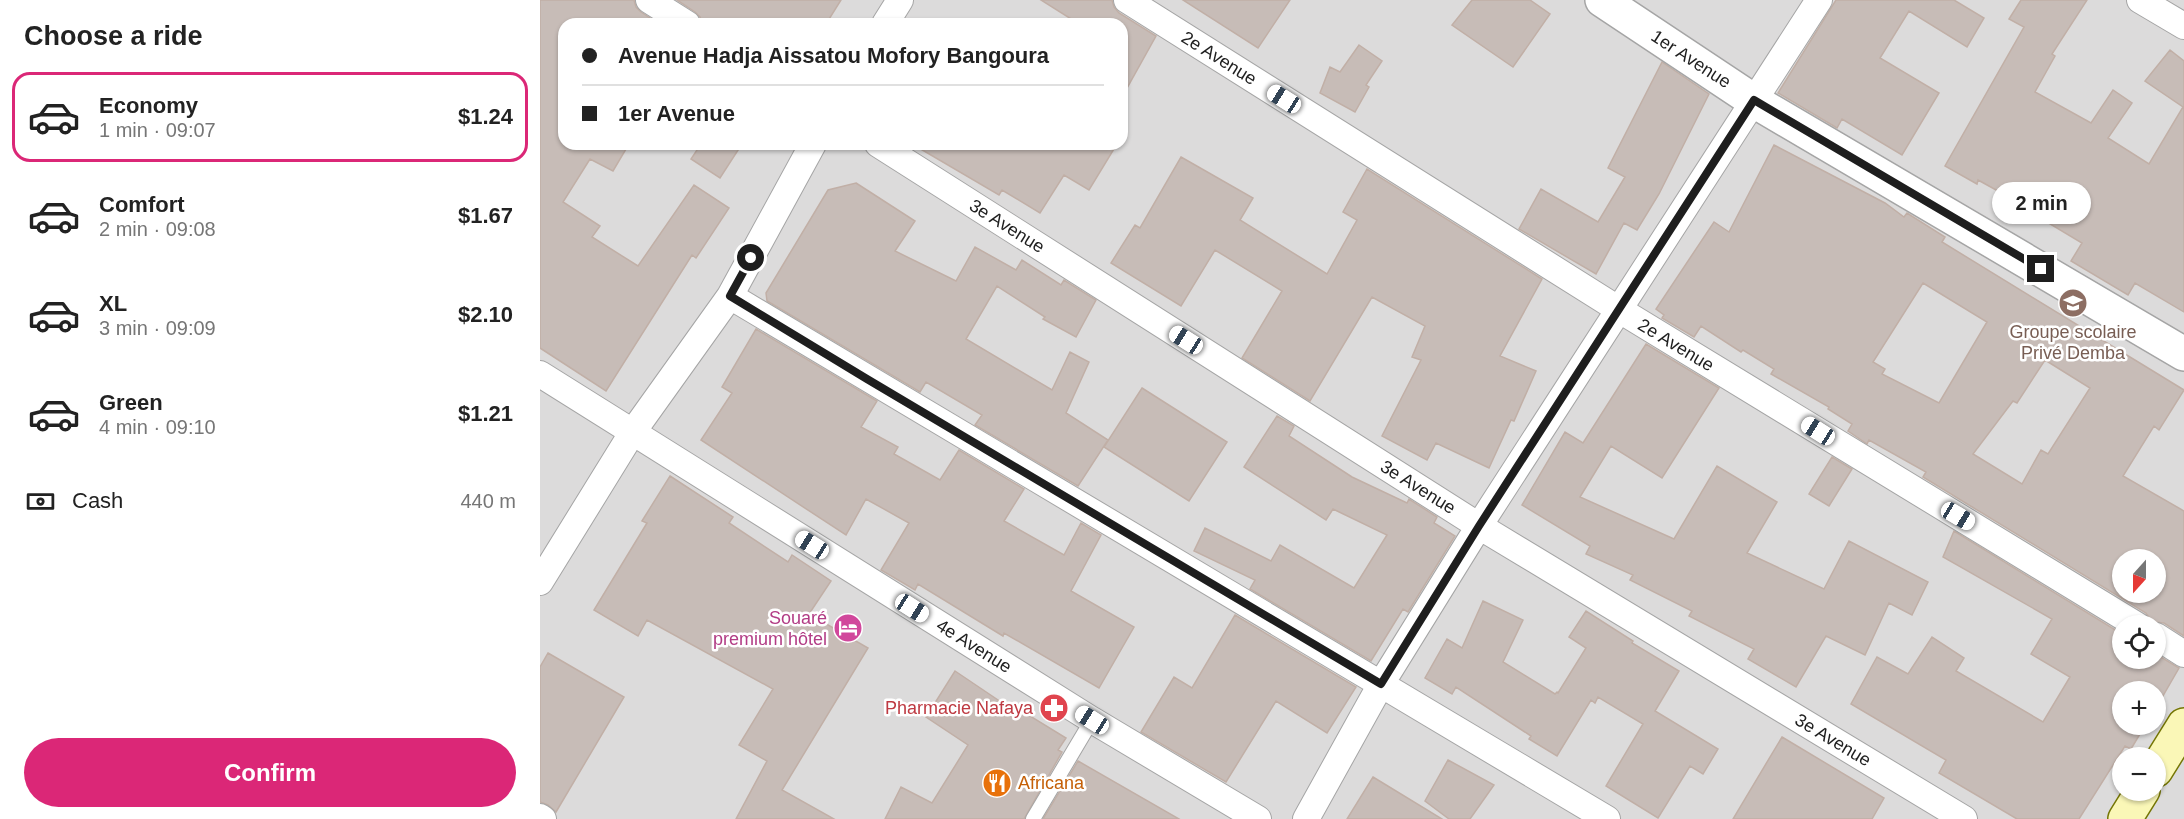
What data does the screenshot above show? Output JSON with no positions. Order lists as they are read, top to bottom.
{
  "streets": {
    "street": [
      "2e Avenue",
      "1er Avenue",
      "3e Avenue",
      "4e Avenue"
    ]
  },
  "places": {
    "school or university": ["Groupe scolaire Privé Demba"],
    "hotel": ["Souaré premium hôtel"],
    "pharmacy": ["Pharmacie Nafaya"],
    "restaurant": ["Africana"]
  },
  "north": "bottom",
  "page": {
    "heading": "Choose a ride",
    "banner": ["Avenue Hadja Aissatou Mofory Bangoura", "1er Avenue"],
    "list": [
      {
        "name": "Economy",
        "note": "1 min · 09:07",
        "value": "$1.24"
      },
      {
        "name": "Comfort",
        "note": "2 min · 09:08",
        "value": "$1.67"
      },
      {
        "name": "XL",
        "note": "3 min · 09:09",
        "value": "$2.10"
      },
      {
        "name": "Green",
        "note": "4 min · 09:10",
        "value": "$1.21"
      }
    ],
    "bubble": "2 min",
    "pay": ["Cash", "440 m"],
    "map_buttons": ["+", "−"],
    "buttons": "Confirm"
  }
}
